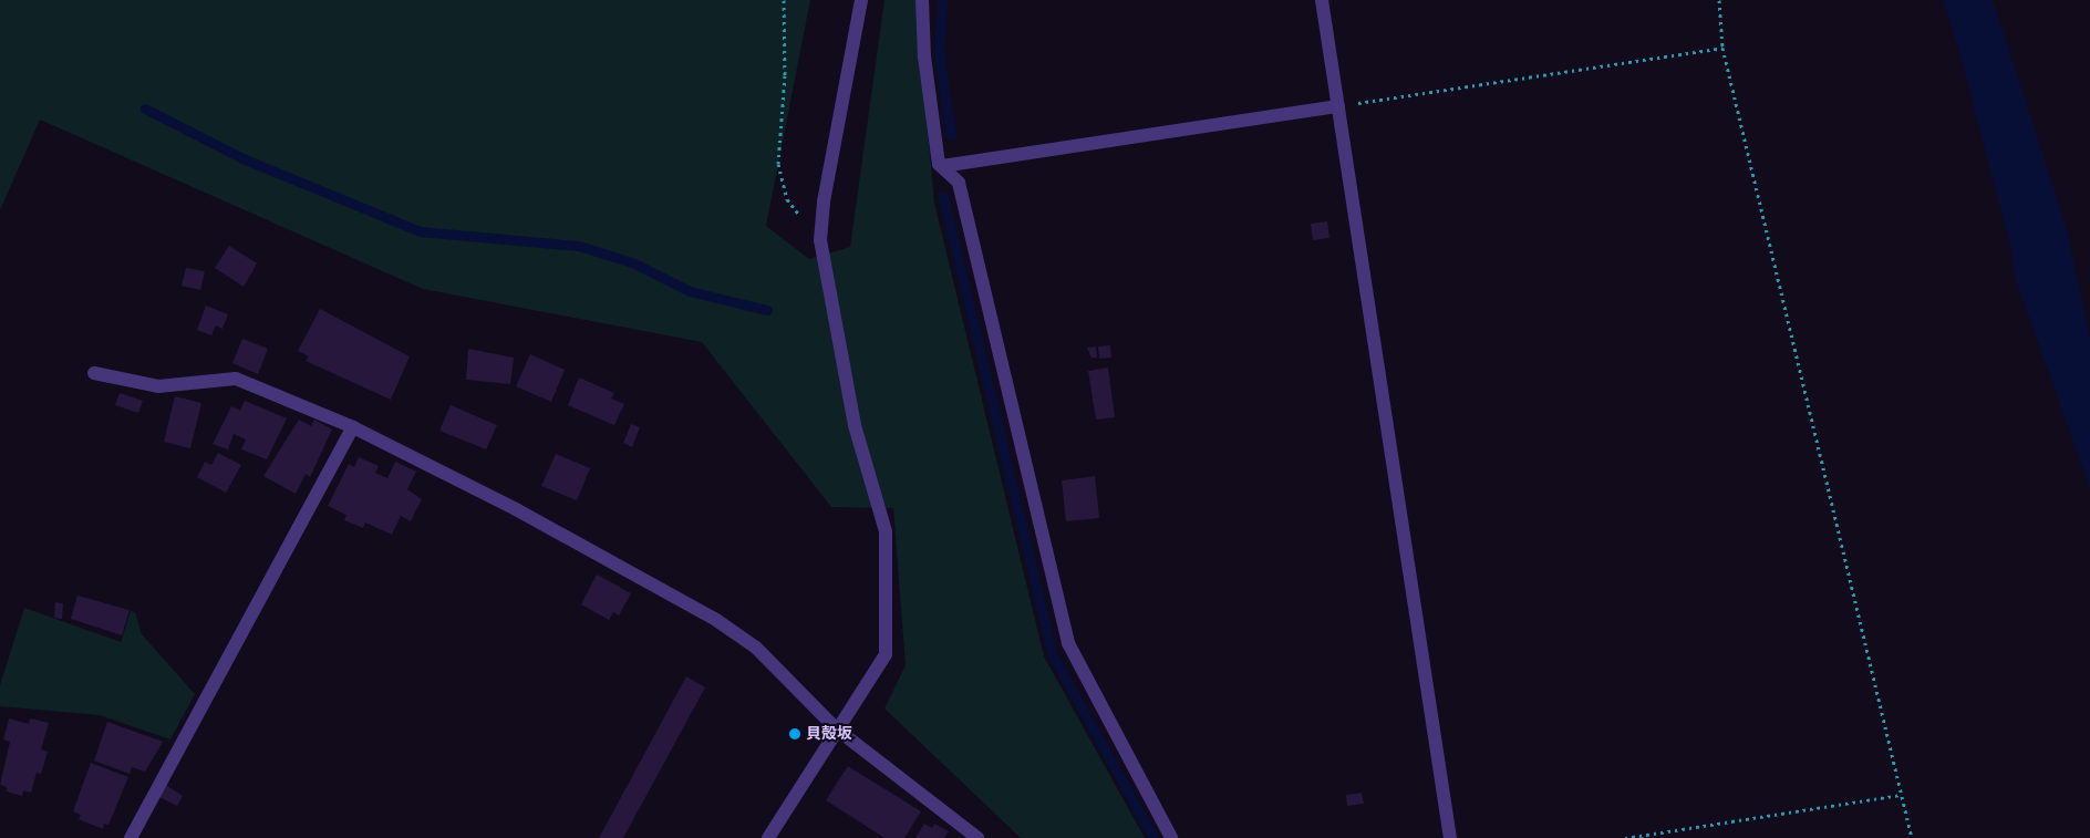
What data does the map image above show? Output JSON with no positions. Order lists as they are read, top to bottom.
{
  "places": ["貝殻坂"]
}
